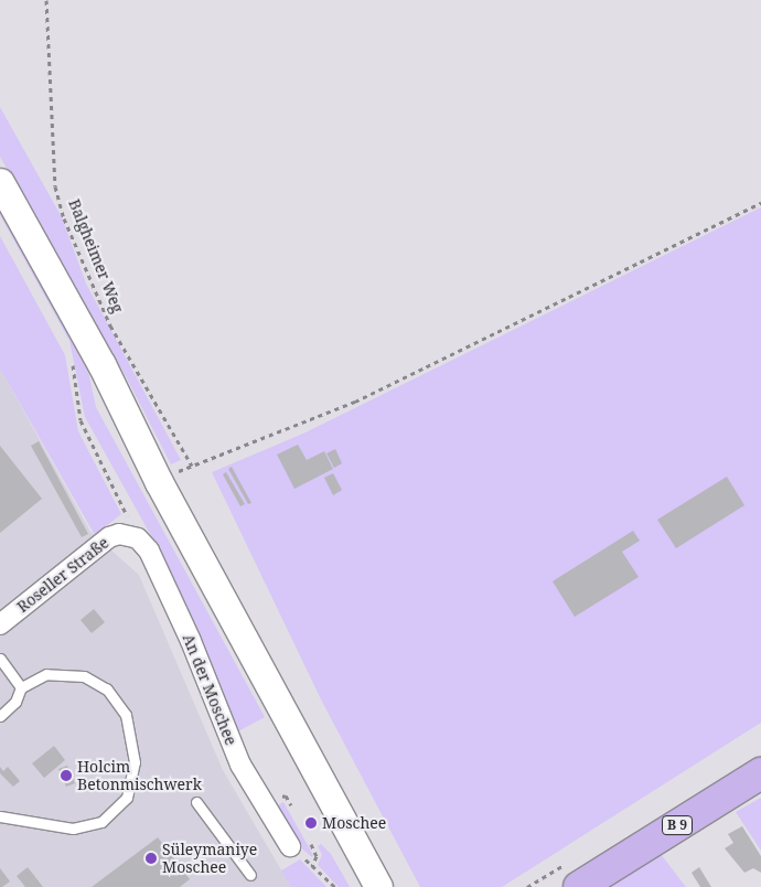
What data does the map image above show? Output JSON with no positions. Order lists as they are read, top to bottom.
{
  "streets": {
    "main road": ["B 9"],
    "street": ["Roseller Straße", "An der Moschee"],
    "path": ["Balgheimer Weg"]
  },
  "crossings": [
    ["Roseller Straße", "An der Moschee"]
  ],
  "places": ["Holcim Betonmischwerk", "Moschee", "Süleymaniye Moschee"]
}
